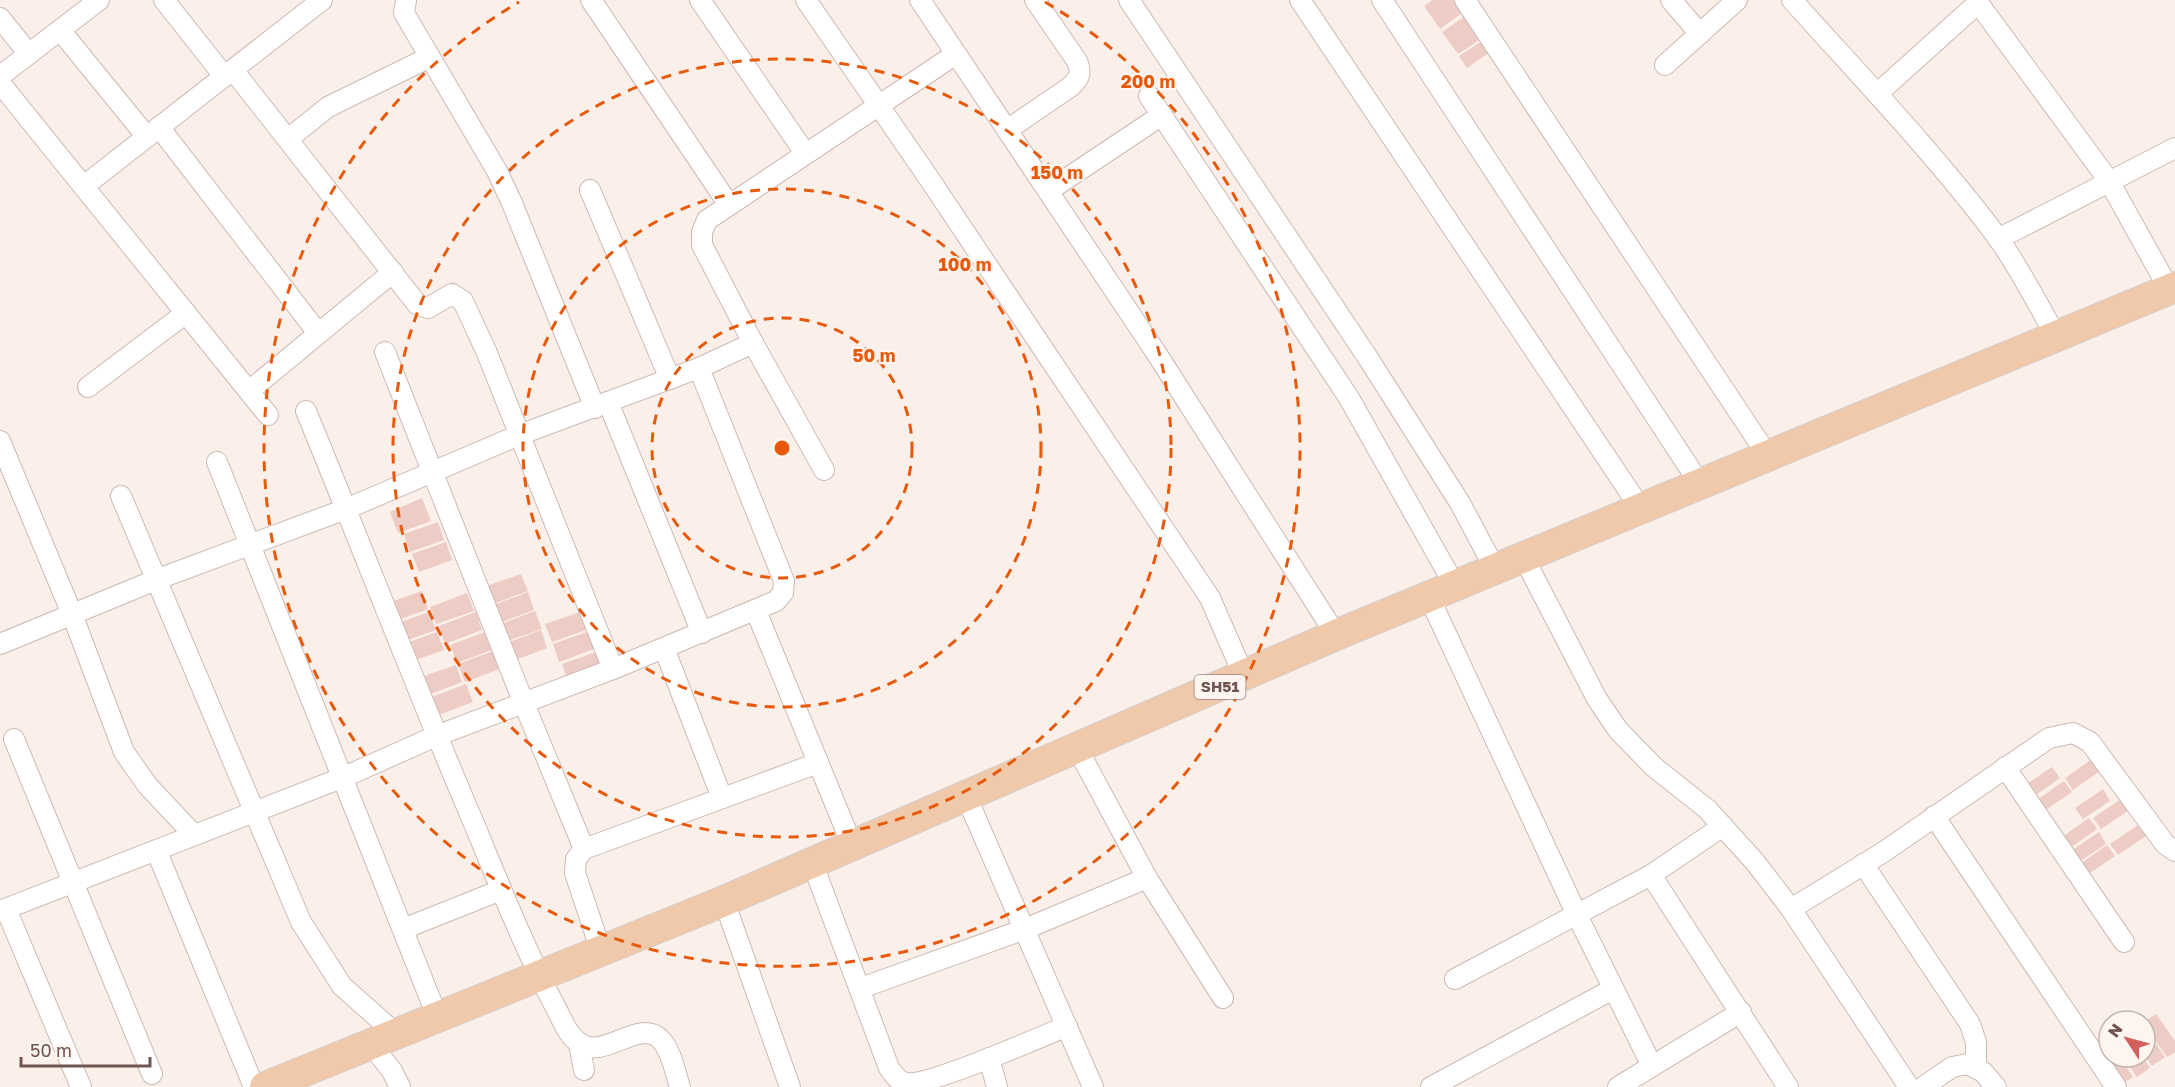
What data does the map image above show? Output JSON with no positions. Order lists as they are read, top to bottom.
{
  "streets": {
    "main road": ["SH51"]
  },
  "scale_bar": "50 m",
  "north": "top left",
  "rings": [
    "200 m",
    "150 m",
    "100 m",
    "50 m"
  ]
}
